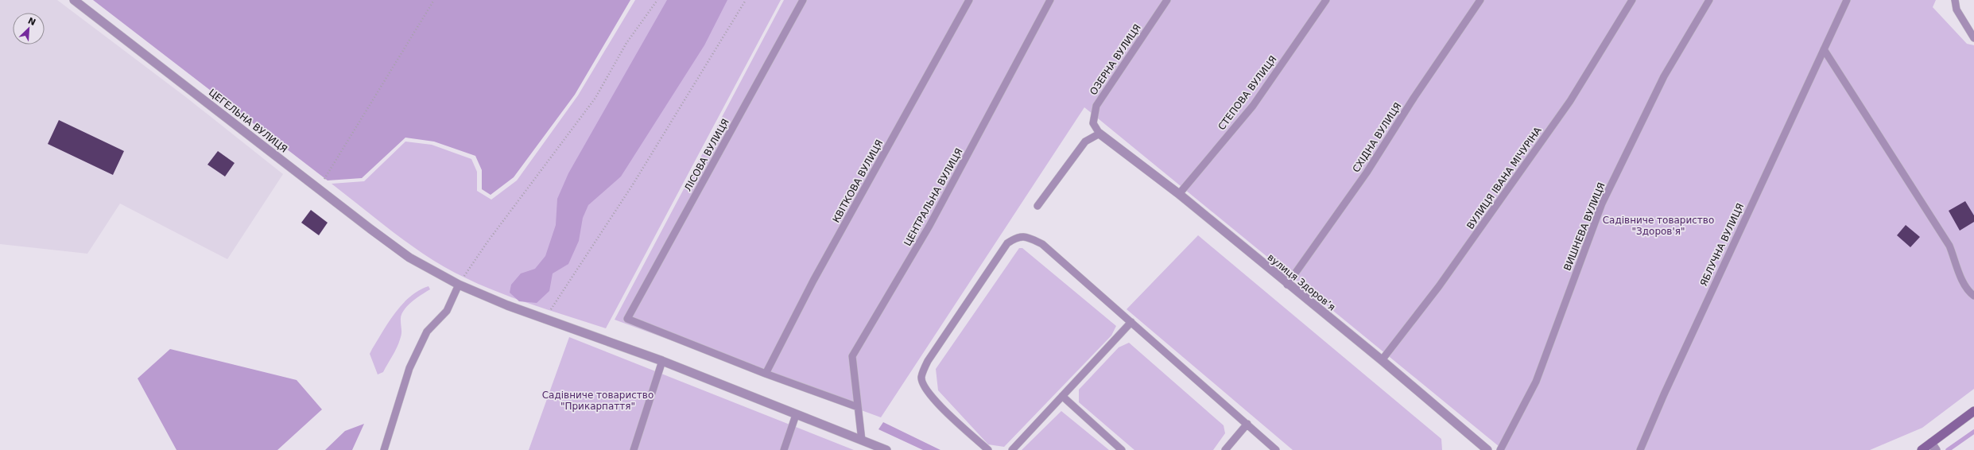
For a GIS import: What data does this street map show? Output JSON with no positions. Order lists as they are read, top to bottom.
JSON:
{
  "streets": {
    "street": ["ЦЕГЕЛЬНА ВУЛИЦЯ", "вулиця Здоровʼя"],
    "lane": [
      "ОЗЕРНА ВУЛИЦЯ",
      "СТЕПОВА ВУЛИЦЯ",
      "СХІДНА ВУЛИЦЯ",
      "ЛІСОВА ВУЛИЦЯ",
      "ВУЛИЦЯ ІВАНА МІЧУРІНА",
      "КВІТКОВА ВУЛИЦЯ",
      "ЦЕНТРАЛЬНА ВУЛИЦЯ",
      "ВИШНЕВА ВУЛИЦЯ",
      "ЯБЛУЧНА ВУЛИЦЯ"
    ]
  },
  "crossings": [
    ["ОЗЕРНА ВУЛИЦЯ", "вулиця Здоровʼя"],
    ["СТЕПОВА ВУЛИЦЯ", "вулиця Здоровʼя"],
    ["ЦЕГЕЛЬНА ВУЛИЦЯ", "ЦЕНТРАЛЬНА ВУЛИЦЯ"],
    ["СХІДНА ВУЛИЦЯ", "вулиця Здоровʼя"],
    ["ЛІСОВА ВУЛИЦЯ", "КВІТКОВА ВУЛИЦЯ"],
    ["ВУЛИЦЯ ІВАНА МІЧУРІНА", "вулиця Здоровʼя"]
  ],
  "parks": ["Садівниче товариство \"Здоров'я\"", "Садівниче товариство \"Прикарпаття\""],
  "north": "top right"
}
